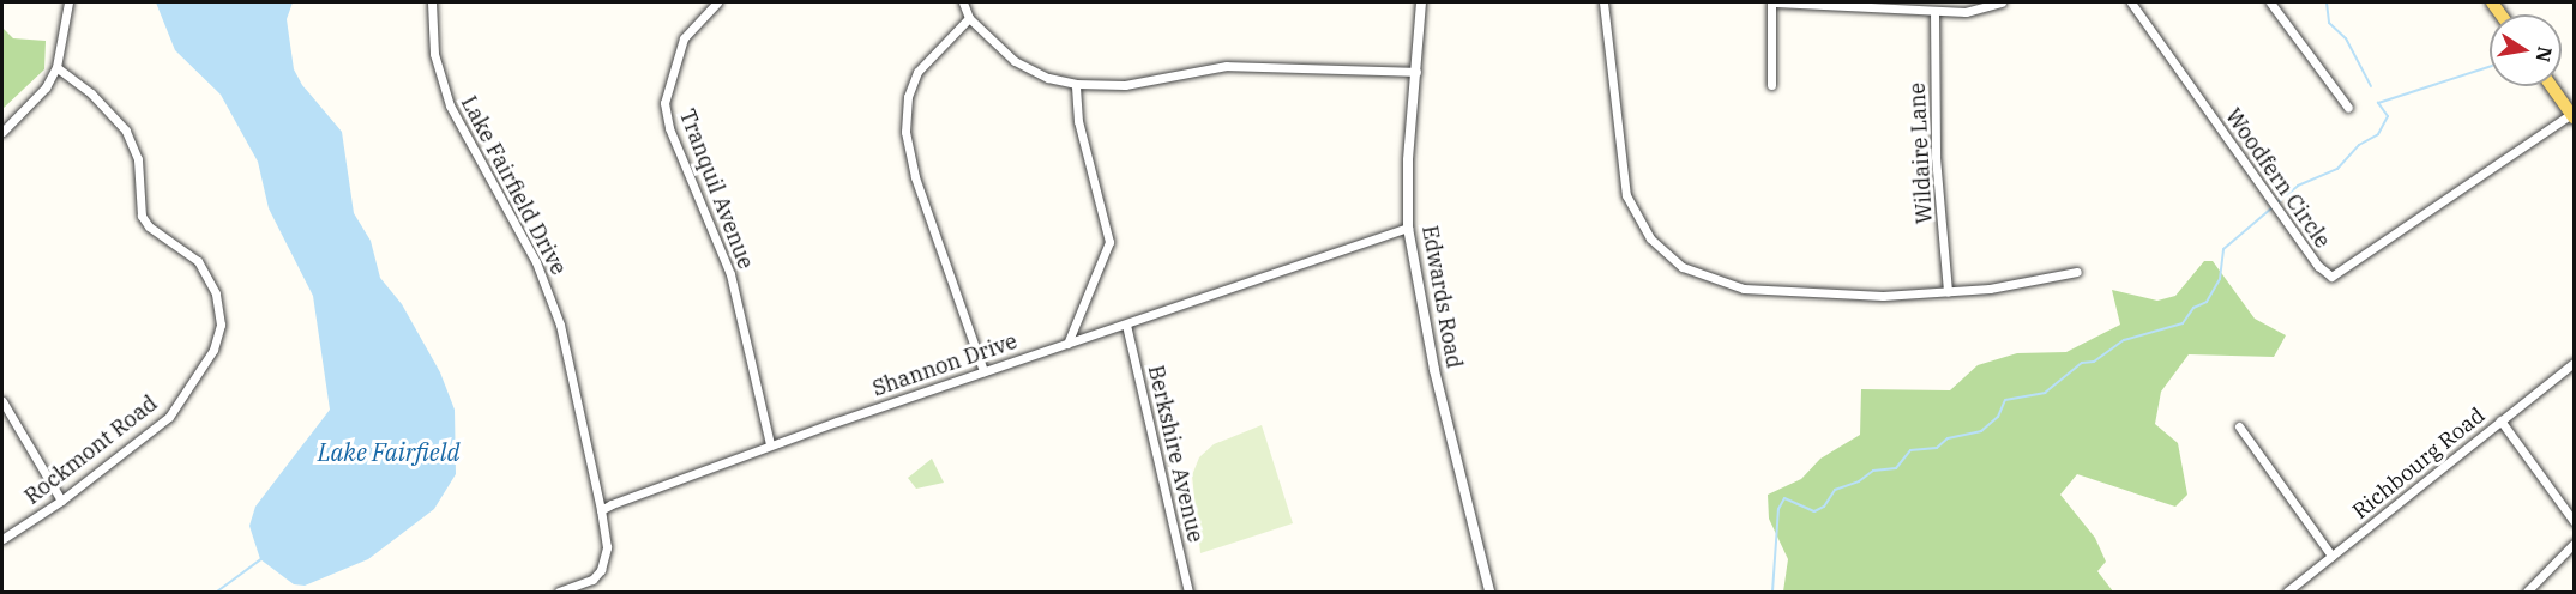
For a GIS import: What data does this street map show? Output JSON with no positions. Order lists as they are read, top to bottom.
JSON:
{
  "streets": {
    "street": [
      "Wildaire Lane",
      "Woodfern Circle",
      "Lake Fairfield Drive",
      "Tranquil Avenue",
      "Edwards Road",
      "Shannon Drive",
      "Rockmont Road",
      "Berkshire Avenue",
      "Richbourg Road"
    ]
  },
  "crossings": [
    ["Lake Fairfield Drive", "Shannon Drive"],
    ["Tranquil Avenue", "Shannon Drive"],
    ["Edwards Road", "Shannon Drive"],
    ["Shannon Drive", "Berkshire Avenue"]
  ],
  "water": ["Lake Fairfield"],
  "north": "right"
}
